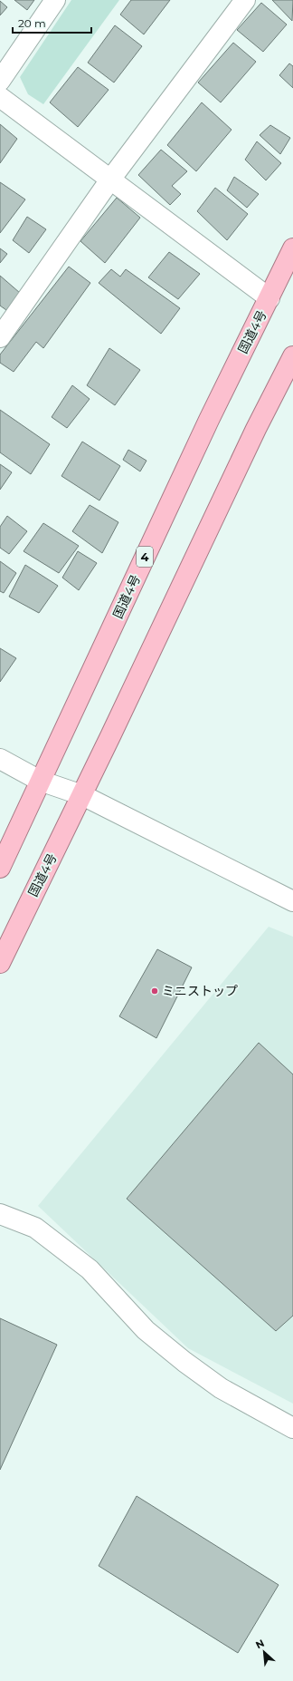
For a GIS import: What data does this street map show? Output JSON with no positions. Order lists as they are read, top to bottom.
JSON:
{
  "streets": {
    "highway": ["国道4号", "4"]
  },
  "places": ["ミニストップ"],
  "scale_bar": "20 m",
  "north": "top left"
}
